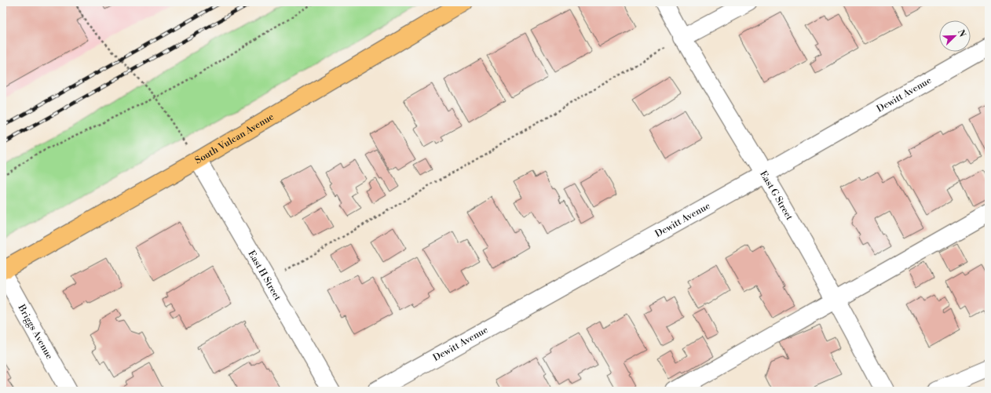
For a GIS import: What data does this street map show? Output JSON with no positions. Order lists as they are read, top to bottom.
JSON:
{
  "streets": {
    "main road": ["South Vulcan Avenue"],
    "street": [
      "Dewitt Avenue",
      "East G Street",
      "East H Street",
      "Briggs Avenue"
    ]
  },
  "crossings": [
    ["Dewitt Avenue", "East G Street"],
    ["South Vulcan Avenue", "East H Street"],
    ["South Vulcan Avenue", "Briggs Avenue"]
  ],
  "north": "top right"
}
